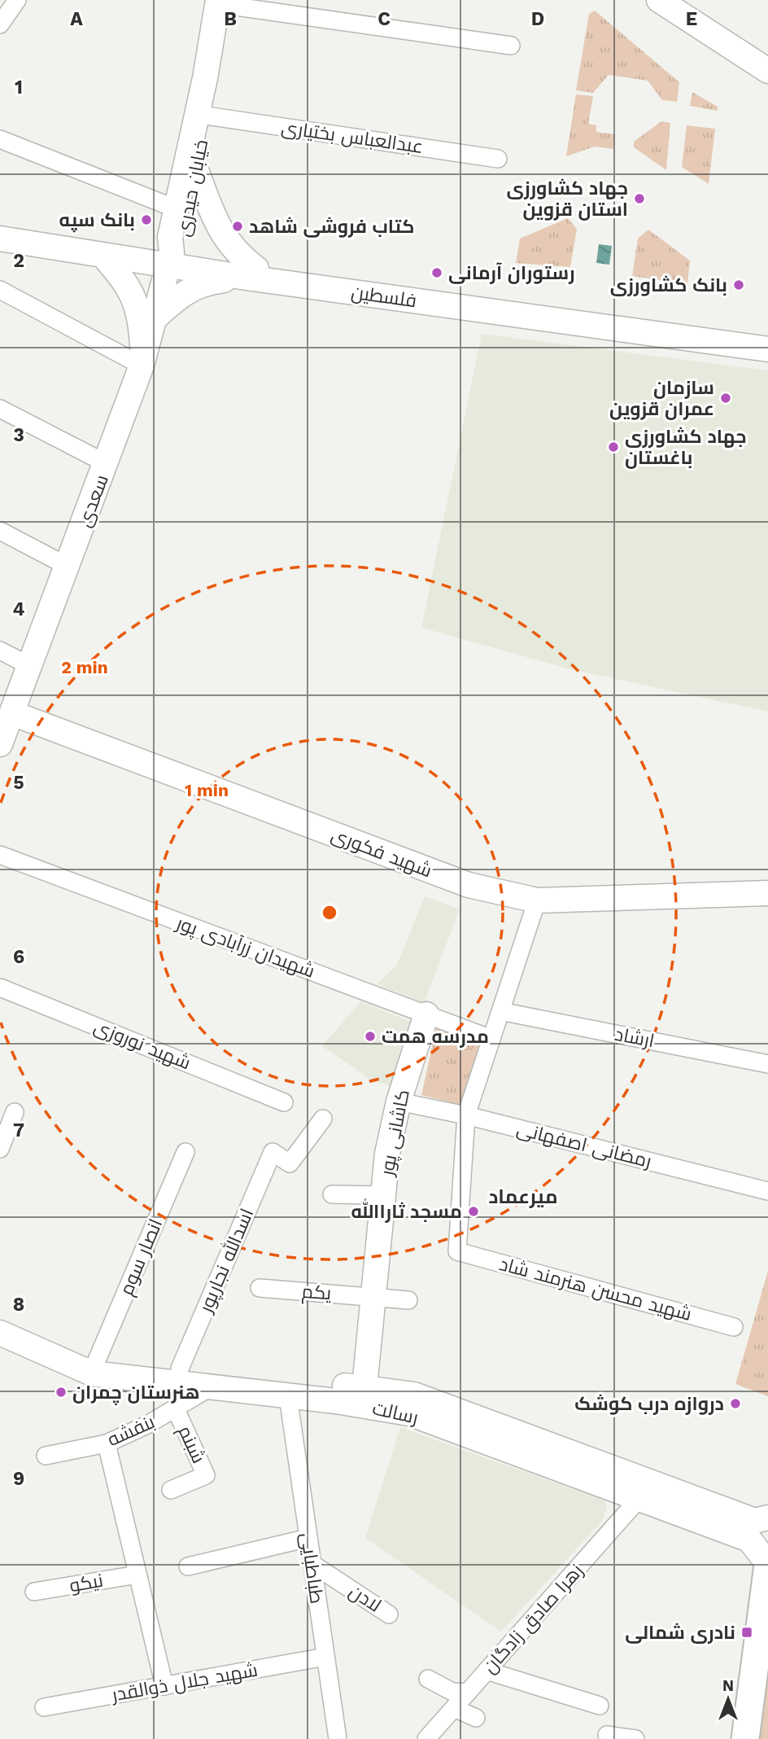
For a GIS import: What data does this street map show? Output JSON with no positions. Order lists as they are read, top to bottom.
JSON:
{
  "streets": {
    "street": [
      "عبدالعباس بختیاری",
      "خیابان حیدری",
      "فلسطین",
      "سعدی",
      "شهید فکوری",
      "شهیدان زرآبادی پور",
      "ارشاد",
      "شهید نوروزی",
      "کاشانی پور",
      "رمضانی اصفهانی",
      "انصار سوم",
      "اسدالله نجارپور",
      "شهید محسن هنرمند شاد",
      "یکم",
      "رسالت",
      "بنفشه",
      "شبنم",
      "طباطبایی",
      "نیکو",
      "لادن",
      "زهرا صادق زادگان",
      "شهید جلال ذوالقدر"
    ]
  },
  "crossings": [
    ["عبدالعباس بختیاری", "خیابان حیدری"],
    ["خیابان حیدری", "فلسطین"],
    ["خیابان حیدری", "سعدی"],
    ["فلسطین", "سعدی"],
    ["سعدی", "شهید فکوری"],
    ["شهیدان زرآبادی پور", "کاشانی پور"],
    ["کاشانی پور", "رمضانی اصفهانی"],
    ["کاشانی پور", "یکم"],
    ["کاشانی پور", "رسالت"],
    ["رمضانی اصفهانی", "شهید محسن هنرمند شاد"],
    ["انصار سوم", "رسالت"],
    ["اسدالله نجارپور", "رسالت"],
    ["رسالت", "بنفشه"],
    ["رسالت", "طباطبایی"],
    ["رسالت", "زهرا صادق زادگان"],
    ["بنفشه", "شبنم"],
    ["طباطبایی", "لادن"],
    ["طباطبایی", "شهید جلال ذوالقدر"]
  ],
  "districts": ["میرعماد"],
  "places": {
    "other": [
      "جهاد کشاورزی استان قزوین",
      "بانک سپه",
      "کتاب فروشی شاهد",
      "رستوران آرمانی",
      "بانک کشاورزی",
      "سازمان عمران قزوین",
      "جهاد کشاورزی باغستان",
      "مدرسه همت",
      "مسجد ثاراالله",
      "هنرستان چمران",
      "دروازه درب کوشک"
    ],
    "transit": ["نادری شمالی"]
  },
  "north": "top",
  "grid": {
    "columns": [
      "A",
      "B",
      "C",
      "D",
      "E"
    ],
    "rows": [
      "1",
      "2",
      "3",
      "4",
      "5",
      "6",
      "7",
      "8",
      "9"
    ]
  },
  "rings": ["2 min", "1 min"]
}
